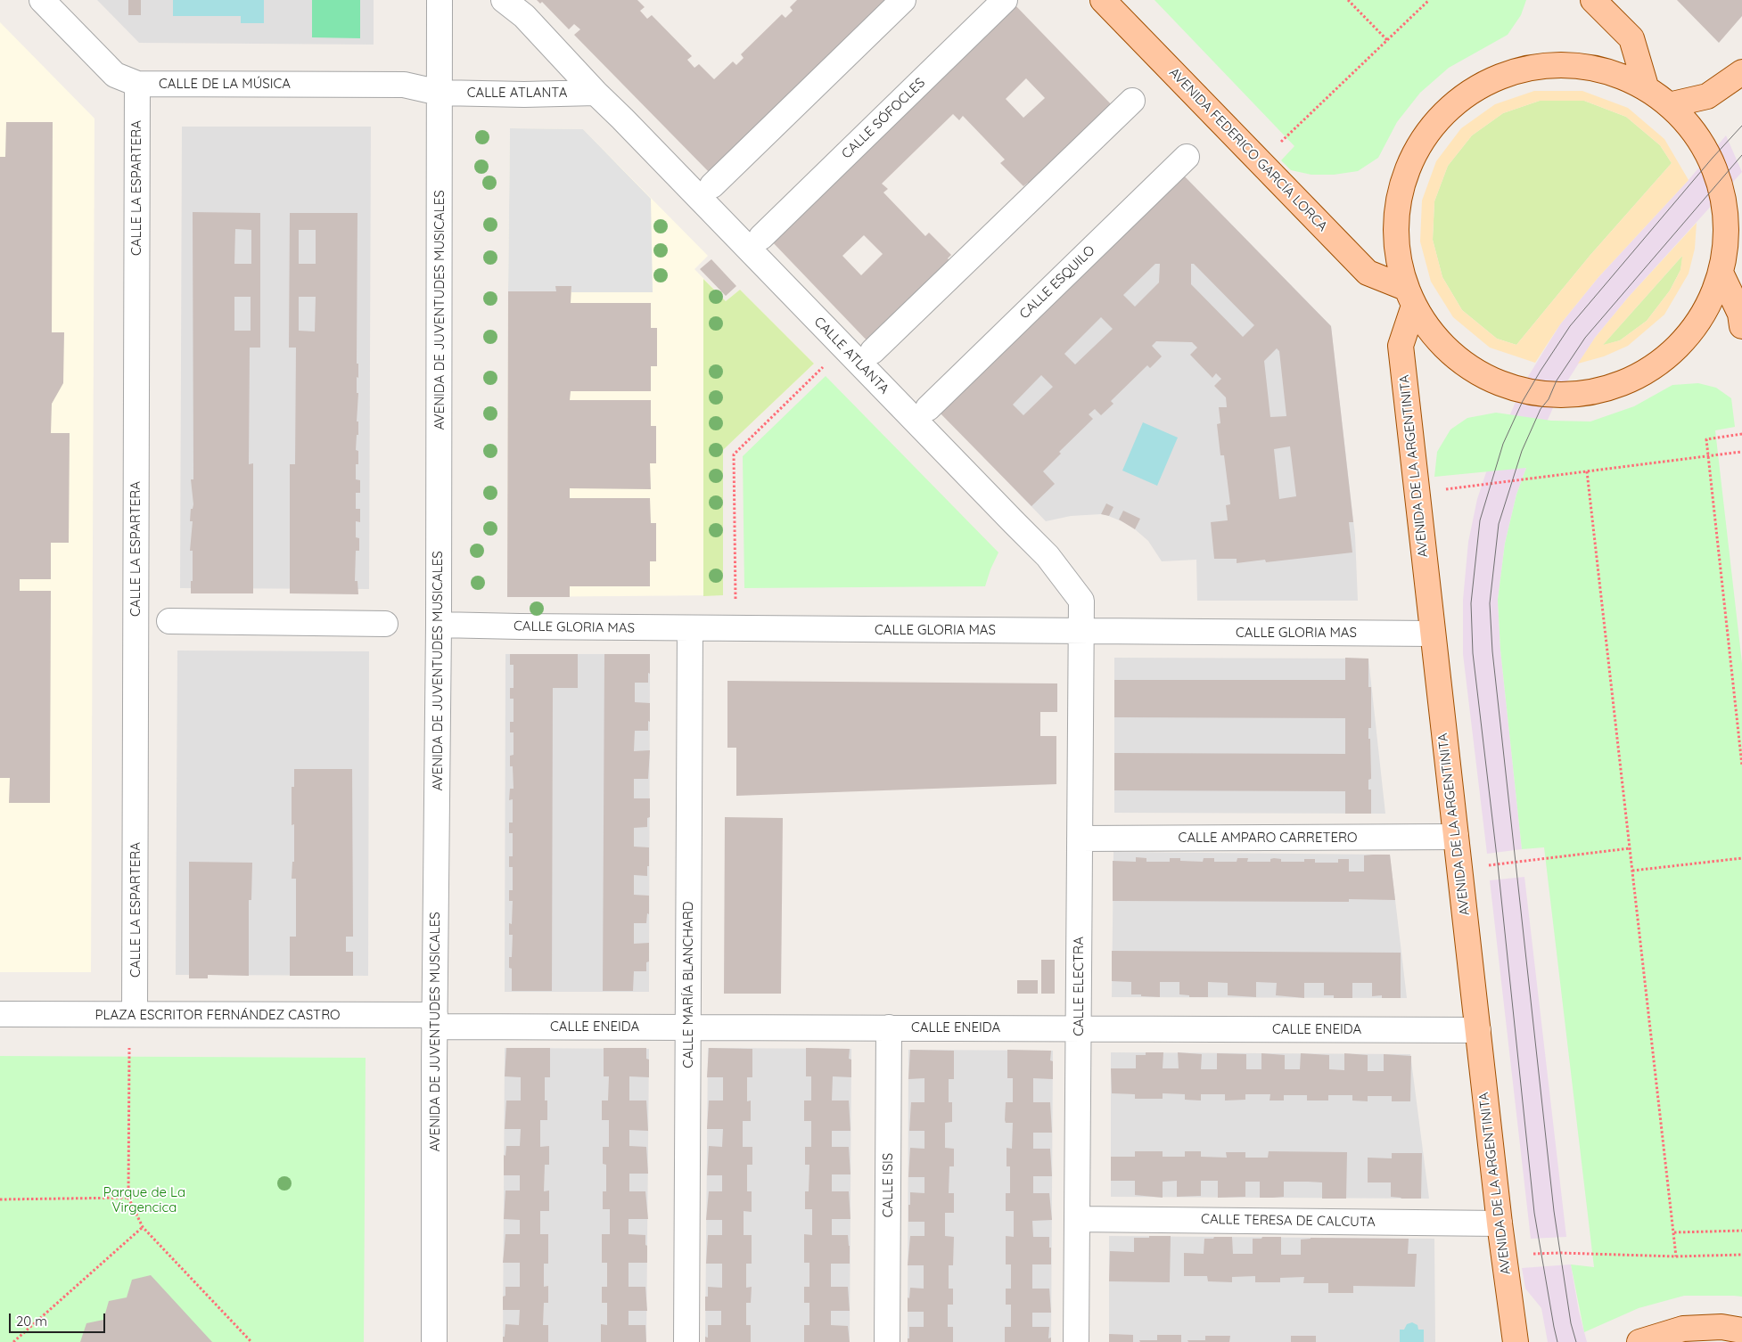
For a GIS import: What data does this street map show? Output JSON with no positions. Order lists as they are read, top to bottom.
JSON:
{
  "streets": {
    "main road": ["AVENIDA FEDERICO GARCÍA LORCA", "AVENIDA DE LA ARGENTINITA"],
    "street": [
      "CALLE DE LA MÚSICA",
      "CALLE ATLANTA",
      "CALLE SÓFOCLES",
      "CALLE LA ESPARTERA",
      "CALLE ESQUILO",
      "AVENIDA DE JUVENTUDES MUSICALES",
      "CALLE GLORIA MAS",
      "CALLE AMPARO CARRETERO",
      "CALLE MARÍA BLANCHARD",
      "CALLE ELECTRA",
      "PLAZA ESCRITOR FERNÁNDEZ CASTRO",
      "CALLE ENEIDA",
      "CALLE ISIS",
      "CALLE TERESA DE CALCUTA"
    ]
  },
  "crossings": [
    ["CALLE DE LA MÚSICA", "CALLE ATLANTA"],
    ["CALLE DE LA MÚSICA", "CALLE LA ESPARTERA"],
    ["CALLE DE LA MÚSICA", "AVENIDA DE JUVENTUDES MUSICALES"],
    ["CALLE ATLANTA", "AVENIDA DE JUVENTUDES MUSICALES"],
    ["CALLE ATLANTA", "CALLE GLORIA MAS"],
    ["CALLE ATLANTA", "CALLE ELECTRA"],
    ["CALLE LA ESPARTERA", "PLAZA ESCRITOR FERNÁNDEZ CASTRO"],
    ["AVENIDA DE JUVENTUDES MUSICALES", "CALLE GLORIA MAS"],
    ["AVENIDA DE JUVENTUDES MUSICALES", "PLAZA ESCRITOR FERNÁNDEZ CASTRO"],
    ["AVENIDA DE JUVENTUDES MUSICALES", "CALLE ENEIDA"],
    ["AVENIDA DE LA ARGENTINITA", "CALLE GLORIA MAS"],
    ["AVENIDA DE LA ARGENTINITA", "CALLE AMPARO CARRETERO"],
    ["AVENIDA DE LA ARGENTINITA", "CALLE ENEIDA"],
    ["AVENIDA DE LA ARGENTINITA", "CALLE TERESA DE CALCUTA"],
    ["CALLE GLORIA MAS", "CALLE MARÍA BLANCHARD"],
    ["CALLE GLORIA MAS", "CALLE ELECTRA"],
    ["CALLE AMPARO CARRETERO", "CALLE ELECTRA"],
    ["CALLE MARÍA BLANCHARD", "CALLE ENEIDA"],
    ["CALLE ELECTRA", "CALLE ENEIDA"],
    ["CALLE ELECTRA", "CALLE TERESA DE CALCUTA"],
    ["PLAZA ESCRITOR FERNÁNDEZ CASTRO", "CALLE ENEIDA"],
    ["CALLE ENEIDA", "CALLE ISIS"]
  ],
  "parks": ["Parque de La Virgencica"],
  "scale_bar": "20 m"
}
